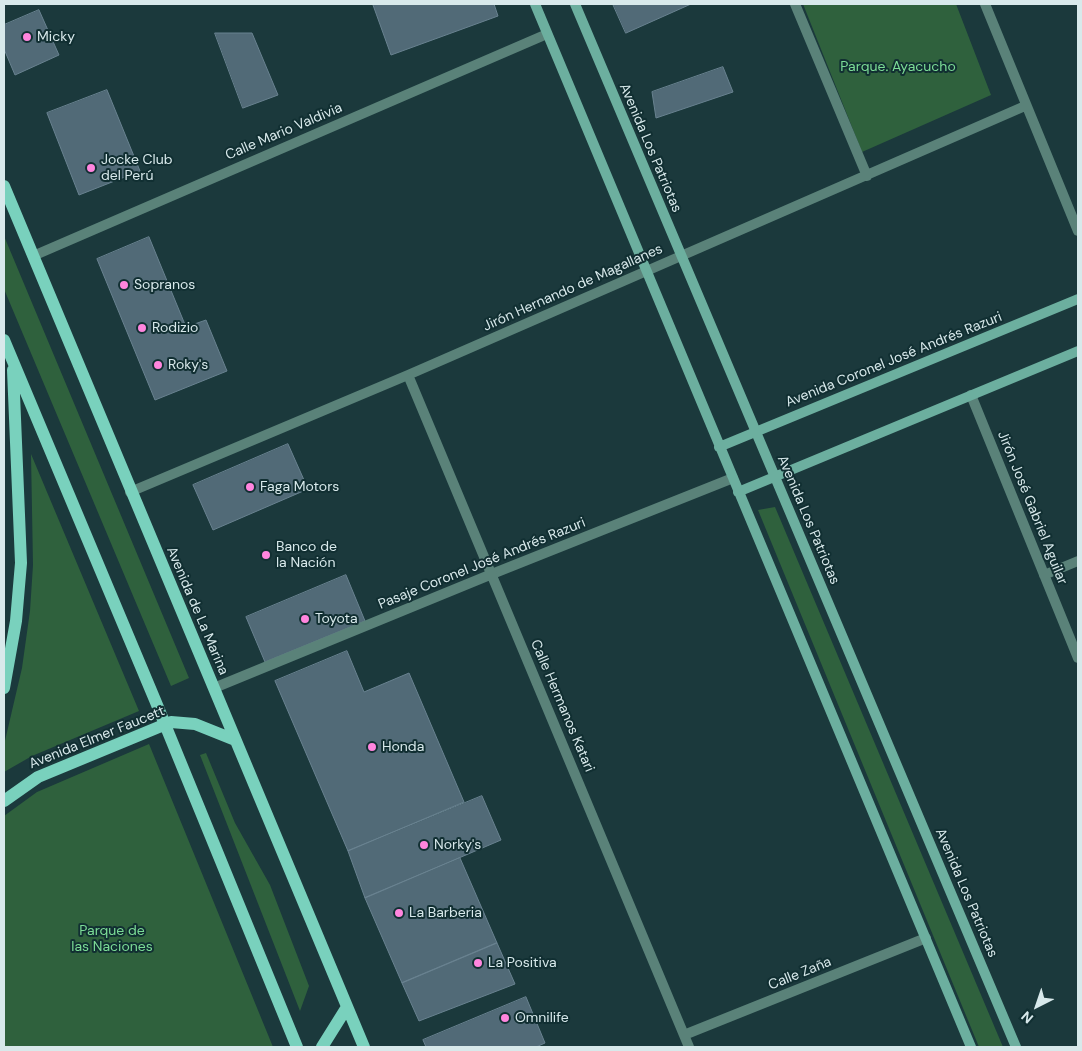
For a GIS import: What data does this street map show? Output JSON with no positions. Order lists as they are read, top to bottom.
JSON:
{
  "streets": {
    "main road": [
      "Avenida Los Patriotas",
      "Avenida Coronel José Andrés Razuri",
      "Avenida de La Marina",
      "Avenida Elmer Faucett"
    ],
    "street": [
      "Calle Mario Valdivia",
      "Jirón Hernando de Magallanes",
      "Jirón José Gabriel Aguilar",
      "Pasaje Coronel José Andrés Razuri",
      "Calle Hermanos Katari",
      "Calle Zaña"
    ]
  },
  "crossings": [
    ["Calle Mario Valdivia", "Avenida de La Marina"],
    ["Avenida Los Patriotas", "Jirón Hernando de Magallanes"],
    ["Avenida Los Patriotas", "Avenida Coronel José Andrés Razuri"],
    ["Jirón Hernando de Magallanes", "Avenida de La Marina"],
    ["Jirón Hernando de Magallanes", "Calle Hermanos Katari"],
    ["Pasaje Coronel José Andrés Razuri", "Avenida de La Marina"],
    ["Pasaje Coronel José Andrés Razuri", "Calle Hermanos Katari"],
    ["Avenida de La Marina", "Avenida Elmer Faucett"],
    ["Calle Hermanos Katari", "Calle Zaña"]
  ],
  "parks": ["Parque. Ayacucho", "Parque de las Naciones"],
  "places": [
    "Micky",
    "Jocke Club del Perú",
    "Sopranos",
    "Rodizio",
    "Roky's",
    "Faga Motors",
    "Banco de la Nación",
    "Toyota",
    "Honda",
    "Norky's",
    "La Barberia",
    "La Positiva",
    "Omnilife"
  ],
  "north": "bottom left"
}
